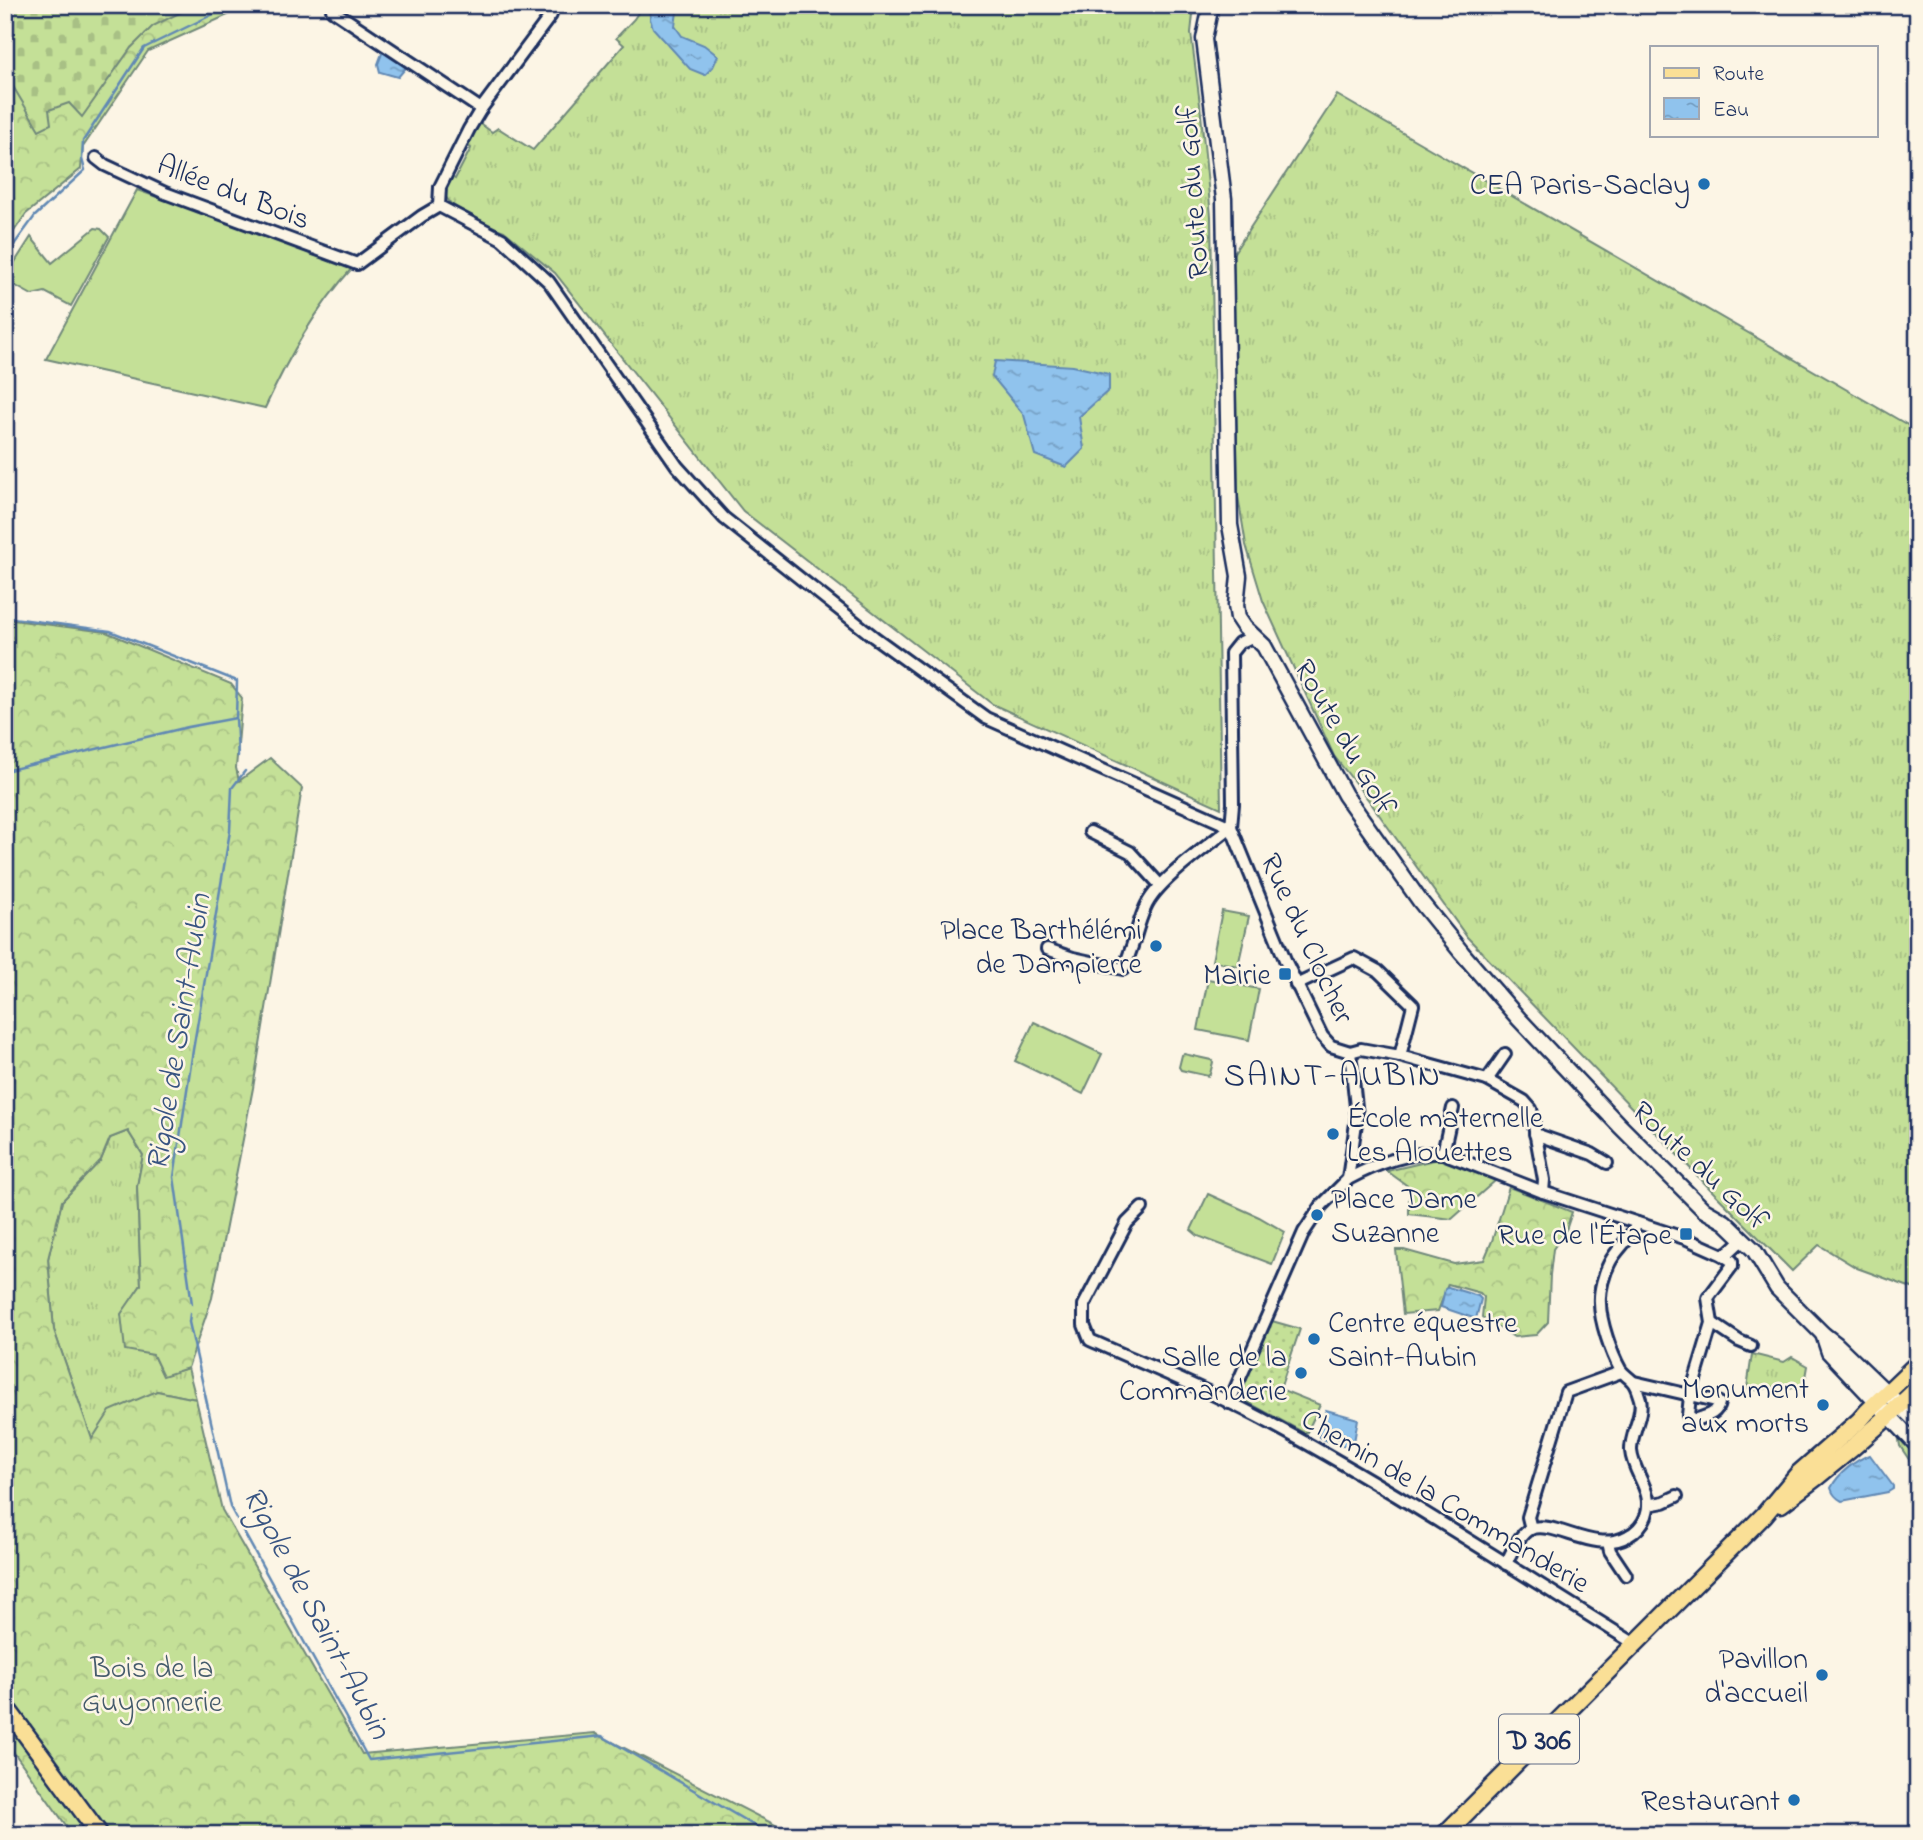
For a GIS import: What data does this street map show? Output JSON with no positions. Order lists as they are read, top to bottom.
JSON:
{
  "streets": {
    "main road": ["D 306"],
    "street": [
      "Allée du Bois",
      "Route du Golf",
      "Rue du Clocher",
      "Chemin de la Commanderie"
    ]
  },
  "crossings": [
    ["Route du Golf", "D 306"],
    ["Chemin de la Commanderie", "D 306"]
  ],
  "districts": ["SAINT-AUBIN"],
  "water": ["Rigole de Saint-Aubin"],
  "parks": ["Bois de la Guyonnerie"],
  "places": {
    "other": [
      "CEA Paris-Saclay",
      "Place Barthélémi de Dampierre",
      "École maternelle Les Alouettes",
      "Place Dame Suzanne",
      "Centre équestre Saint-Aubin",
      "Salle de la Commanderie",
      "Monument aux morts",
      "Pavillon d'accueil",
      "Restaurant"
    ],
    "transit": ["Mairie", "Rue de l'Étape"]
  },
  "legend": ["Route", "Eau"]
}
